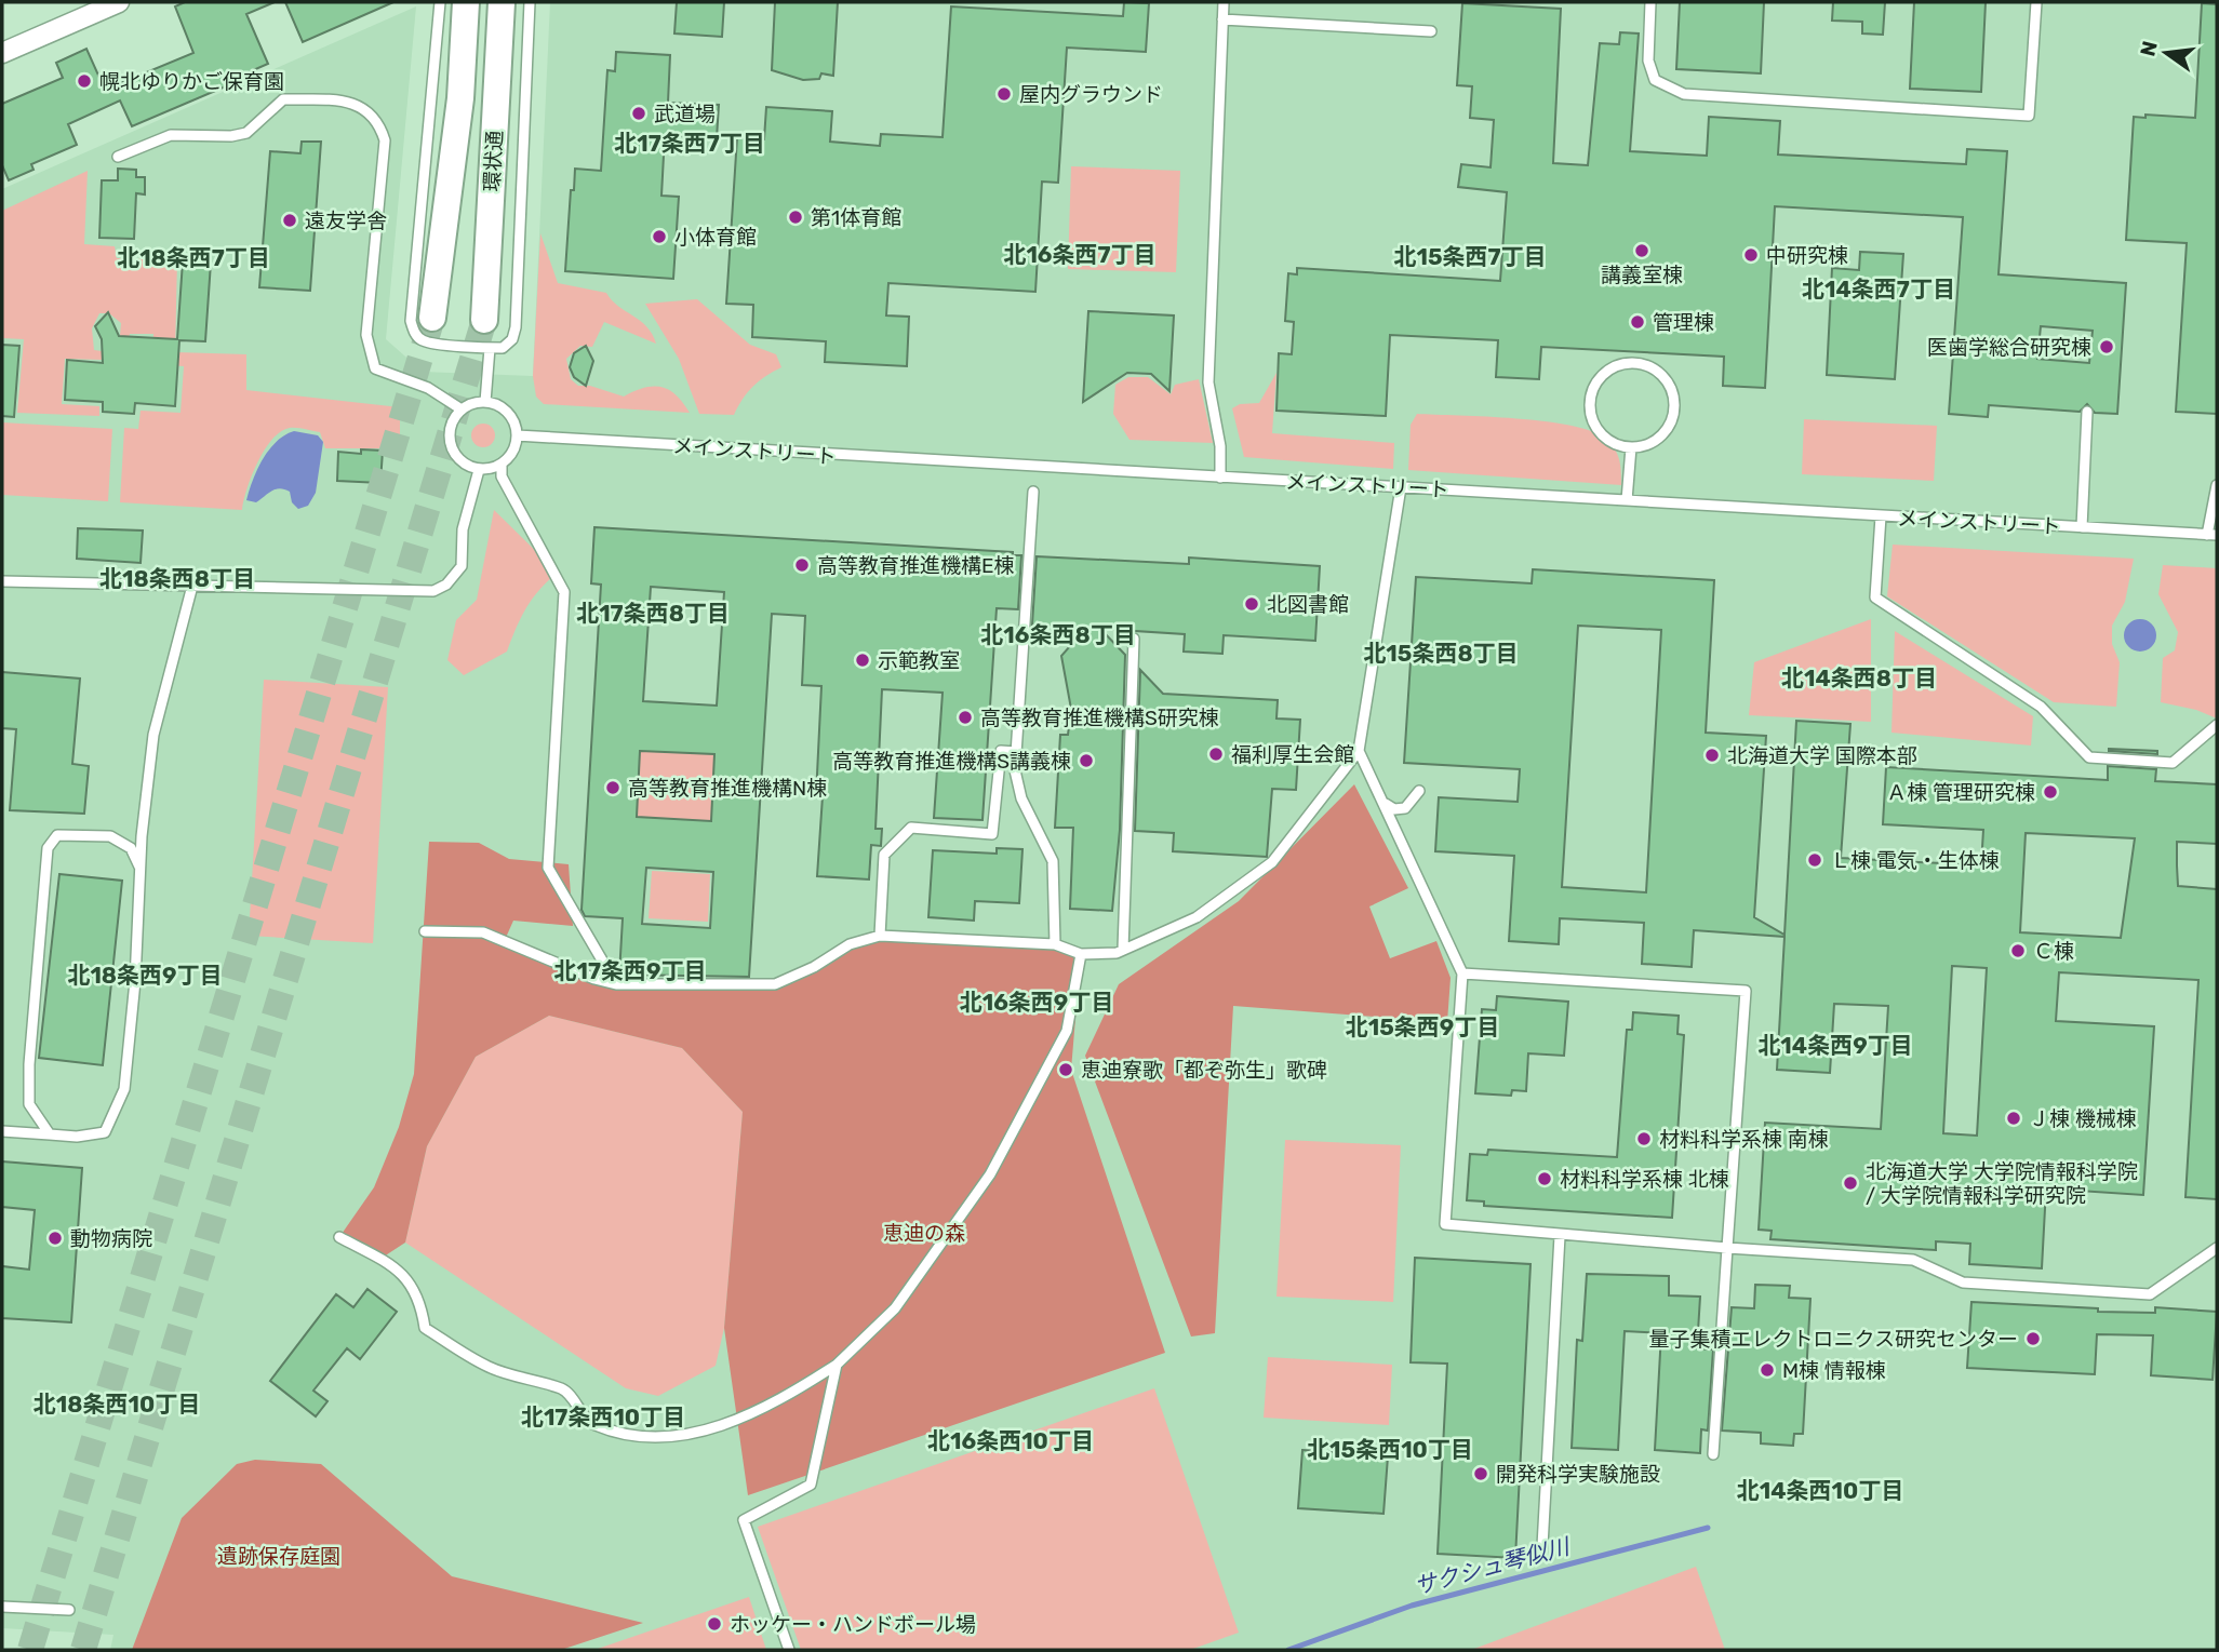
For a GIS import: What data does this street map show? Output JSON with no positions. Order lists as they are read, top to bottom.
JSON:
{
  "streets": {
    "street": ["環状通"],
    "lane": ["メインストリート"]
  },
  "districts": [
    "北17条西7丁目",
    "北16条西7丁目",
    "北15条西7丁目",
    "北18条西7丁目",
    "北14条西7丁目",
    "北18条西8丁目",
    "北17条西8丁目",
    "北16条西8丁目",
    "北15条西8丁目",
    "北14条西8丁目",
    "北17条西9丁目",
    "北18条西9丁目",
    "北16条西9丁目",
    "北15条西9丁目",
    "北14条西9丁目",
    "北18条西10丁目",
    "北17条西10丁目",
    "北16条西10丁目",
    "北15条西10丁目",
    "北14条西10丁目"
  ],
  "water": ["サクシュ琴似川"],
  "parks": ["恵迪の森", "遺跡保存庭園"],
  "places": [
    "幌北ゆりかご保育園",
    "屋内グラウンド",
    "武道場",
    "第1体育館",
    "遠友学舎",
    "小体育館",
    "講義室棟",
    "中研究棟",
    "管理棟",
    "医歯学総合研究棟",
    "高等教育推進機構E棟",
    "北図書館",
    "示範教室",
    "高等教育推進機構S研究棟",
    "福利厚生会館",
    "北海道大学 国際本部",
    "高等教育推進機構S講義棟",
    "高等教育推進機構N棟",
    "Ａ棟 管理研究棟",
    "Ｌ棟 電気・生体棟",
    "Ｃ棟",
    "恵迪寮歌「都ぞ弥生」歌碑",
    "Ｊ棟 機械棟",
    "材料科学系棟 南棟",
    "材料科学系棟 北棟",
    "北海道大学 大学院情報科学院 / 大学院情報科学研究院",
    "動物病院",
    "量子集積エレクトロニクス研究センター",
    "M棟 情報棟",
    "開発科学実験施設",
    "ホッケー・ハンドボール場"
  ],
  "north": "left"
}
